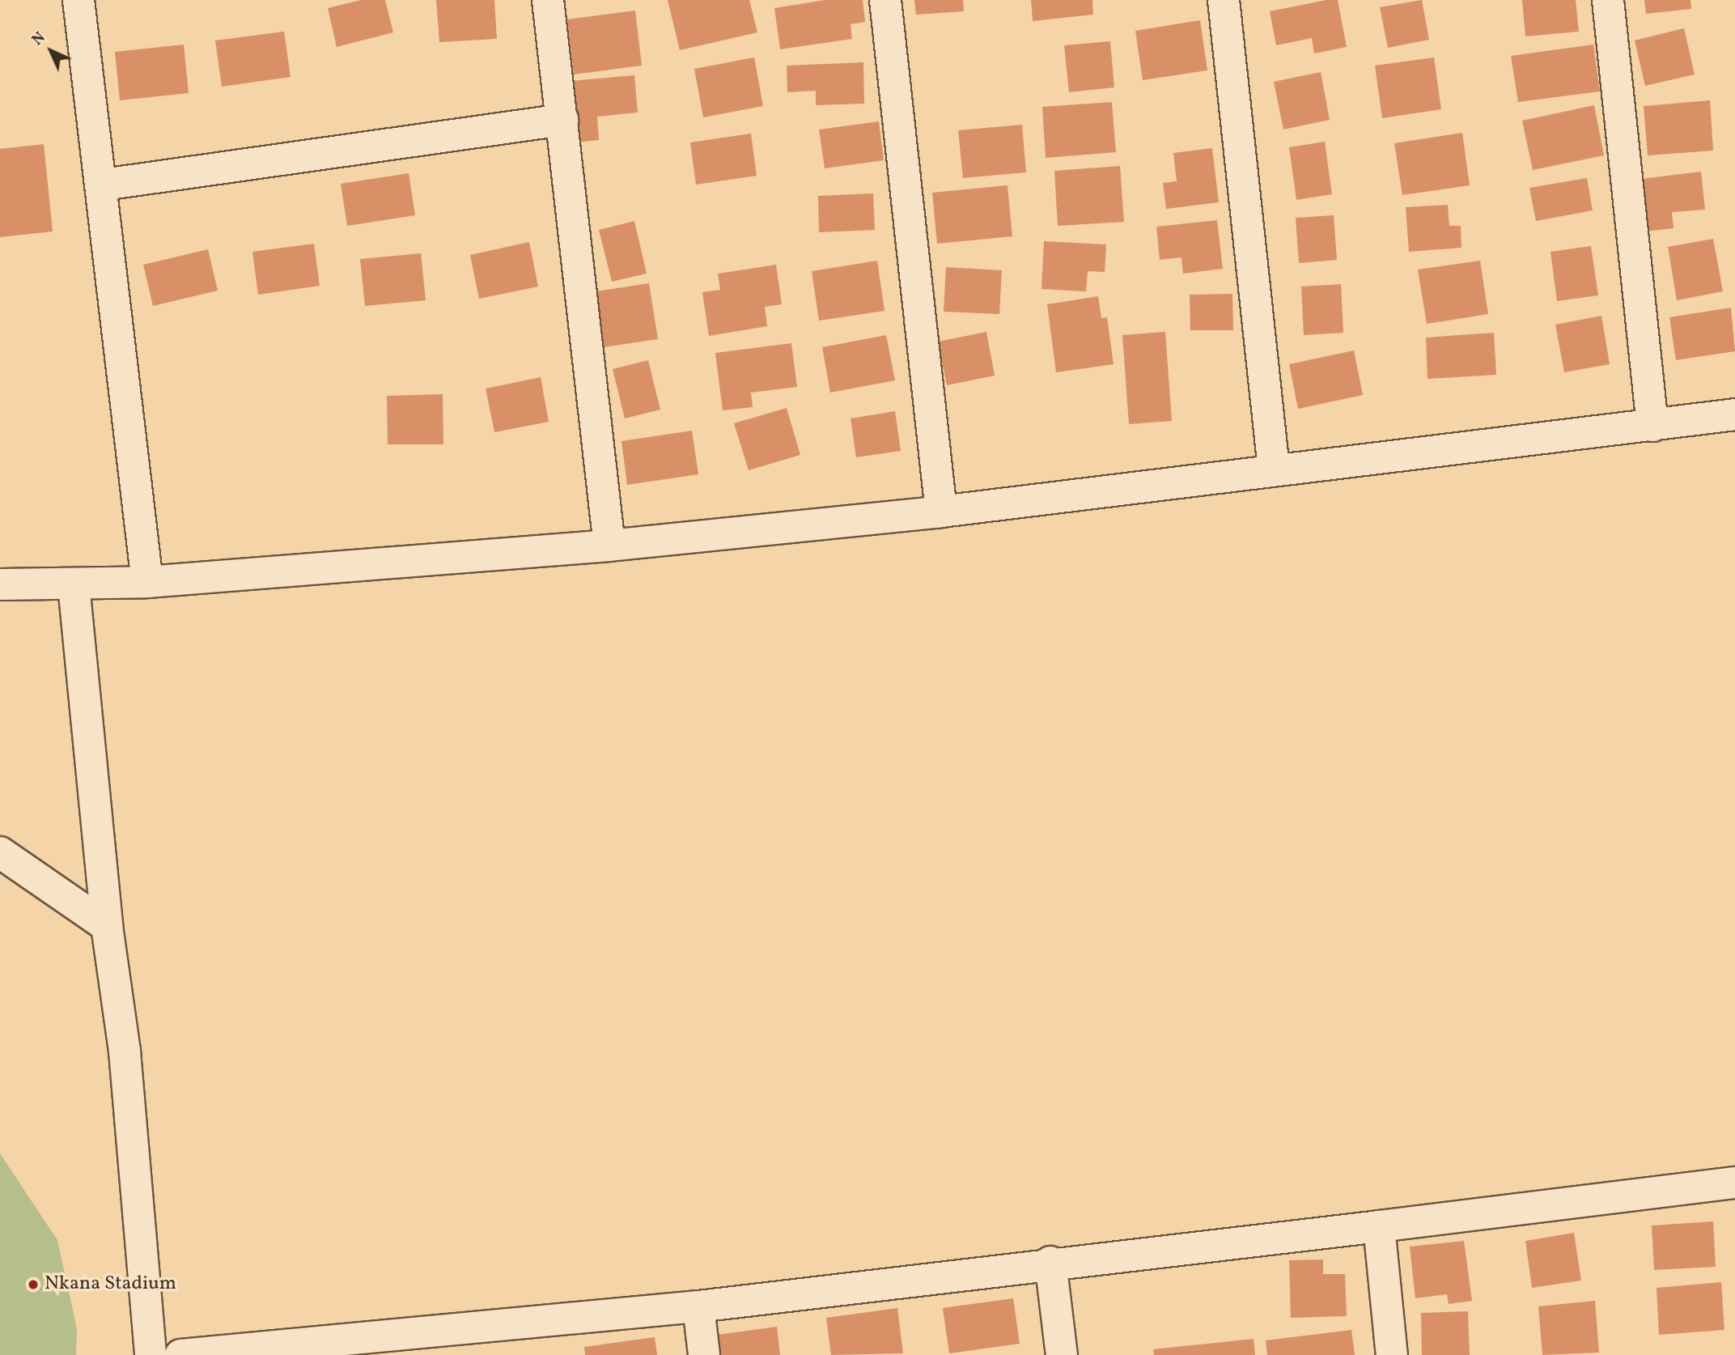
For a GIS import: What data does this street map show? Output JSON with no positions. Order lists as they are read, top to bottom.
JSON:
{
  "places": ["Nkana Stadium"],
  "north": "top left"
}
